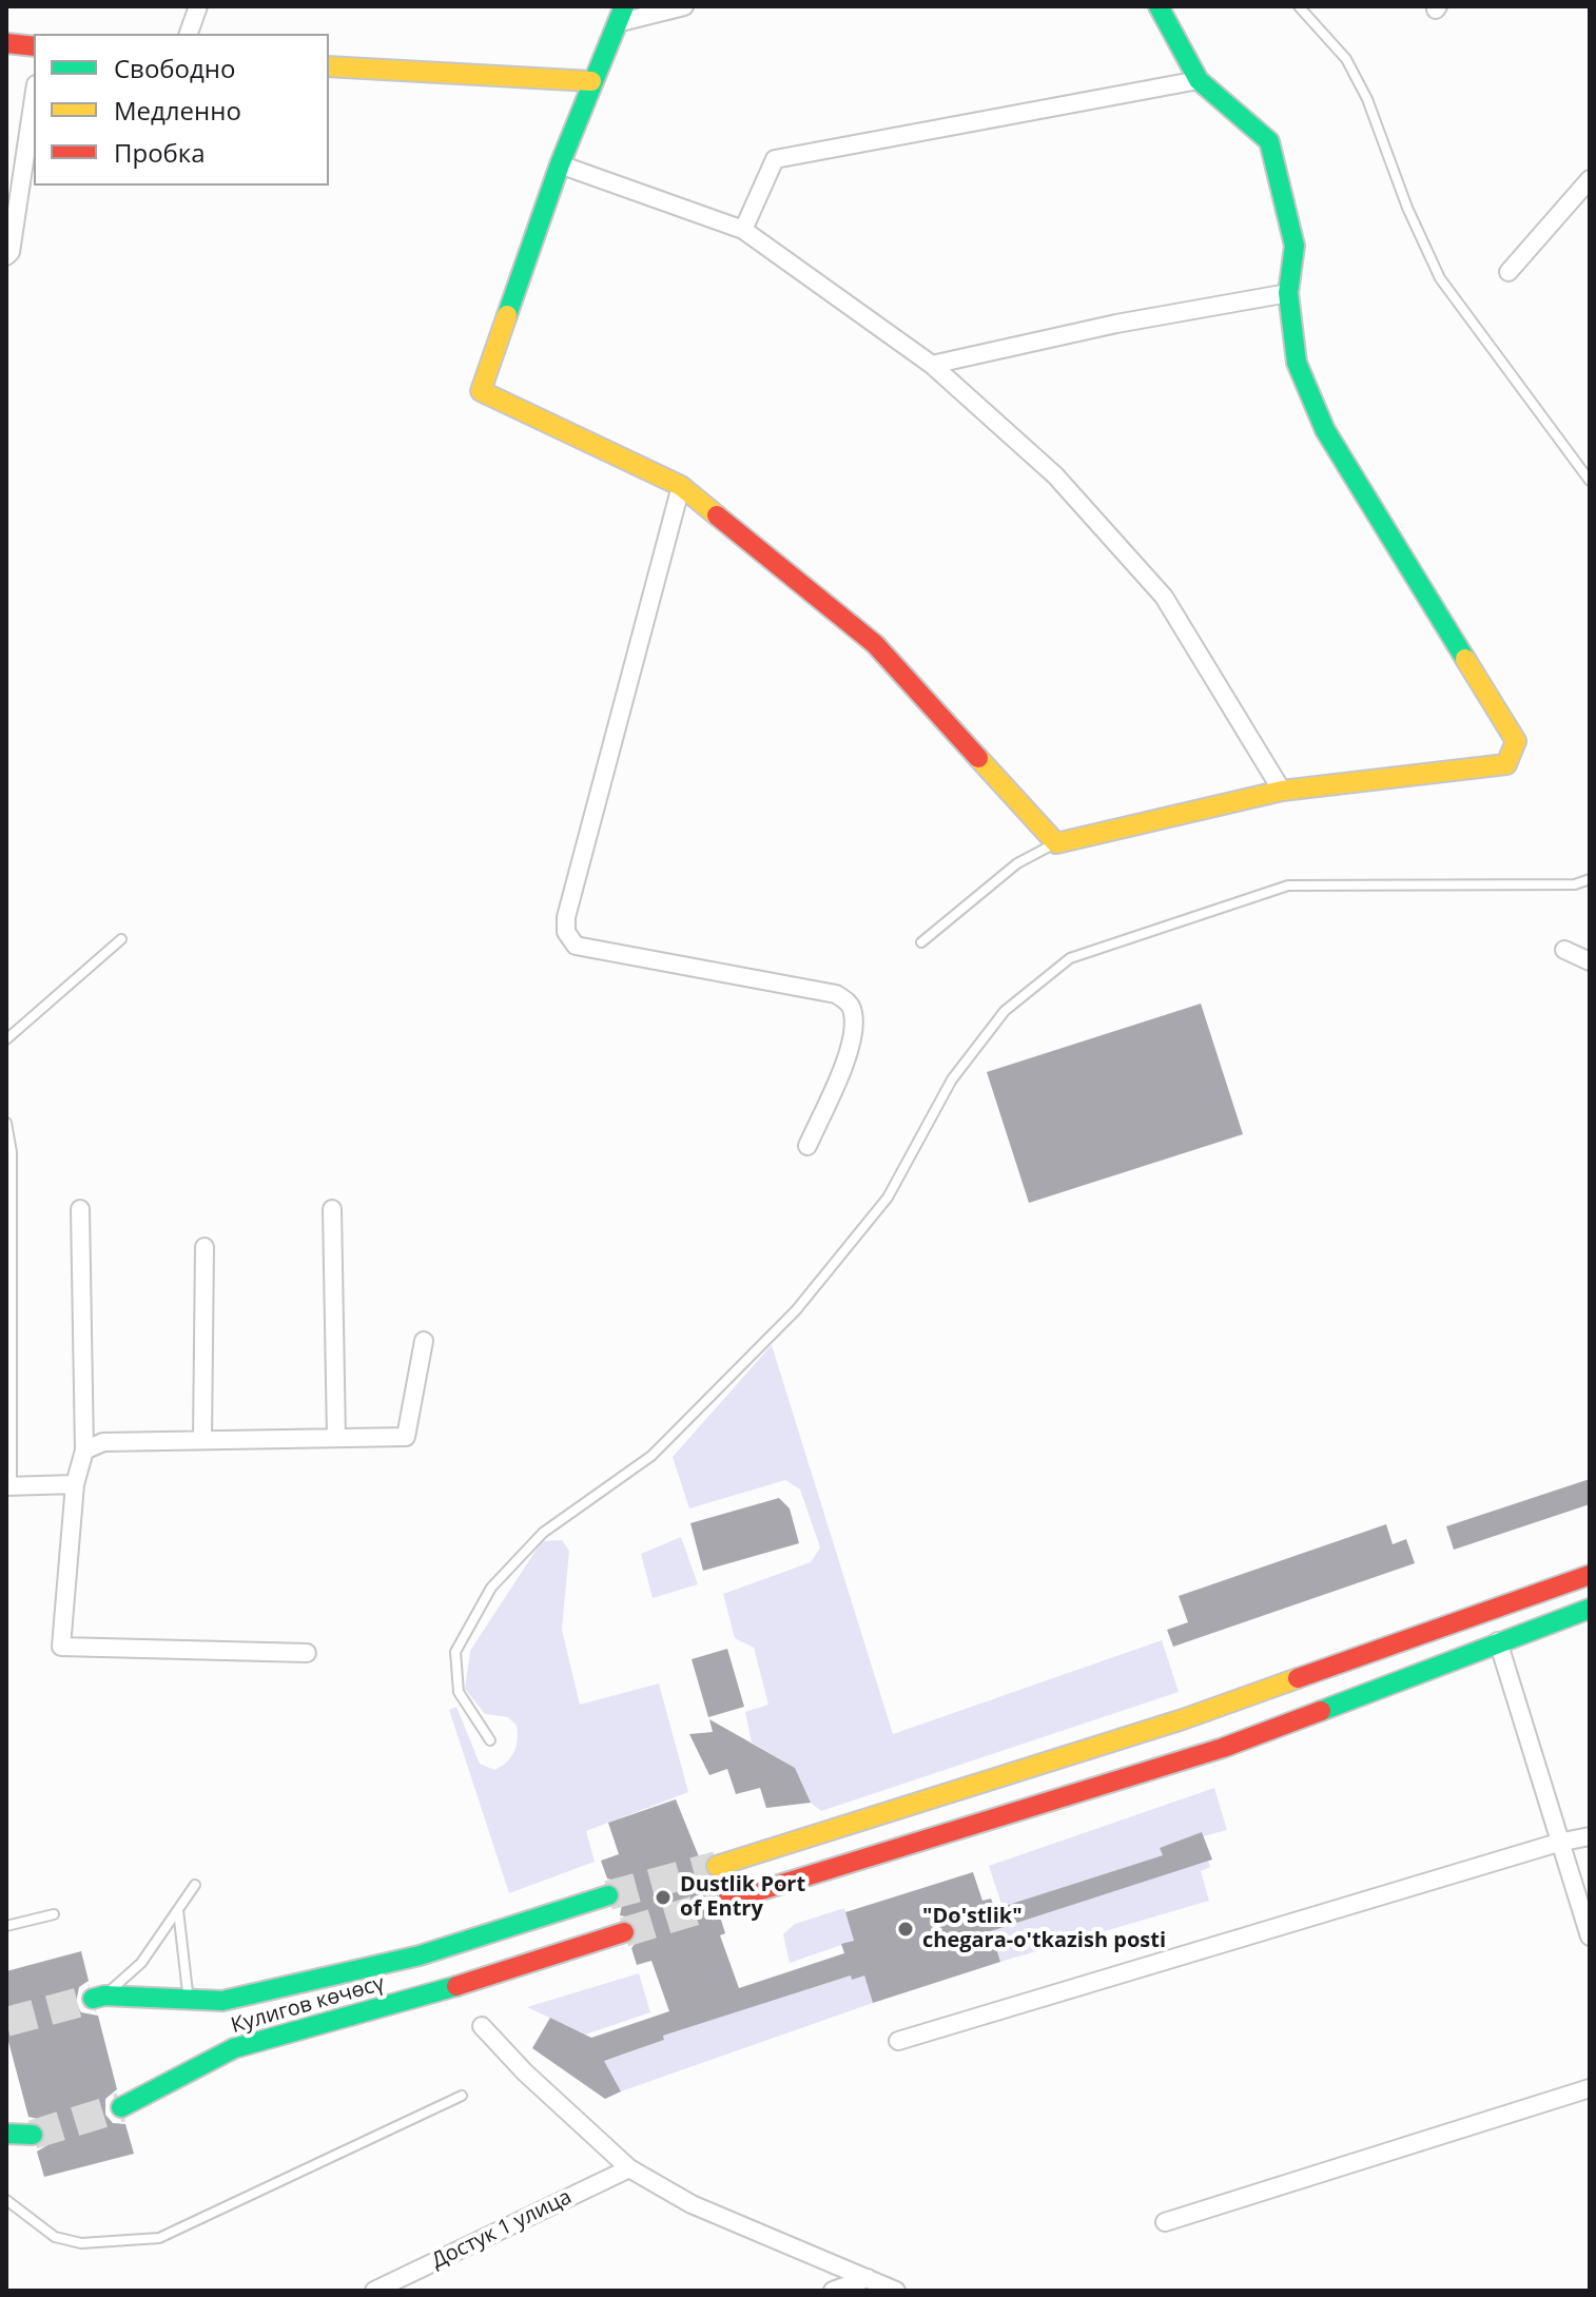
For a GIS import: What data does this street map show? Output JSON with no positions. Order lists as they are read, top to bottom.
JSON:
{
  "streets": {
    "main road": ["Кулигов көчөсү"],
    "street": ["Достук 1 улица"]
  },
  "places": ["Dustlik Port of Entry", "\"Do'stlik\" chegara-o'tkazish posti"],
  "legend": ["Свободно", "Медленно", "Пробка"]
}
